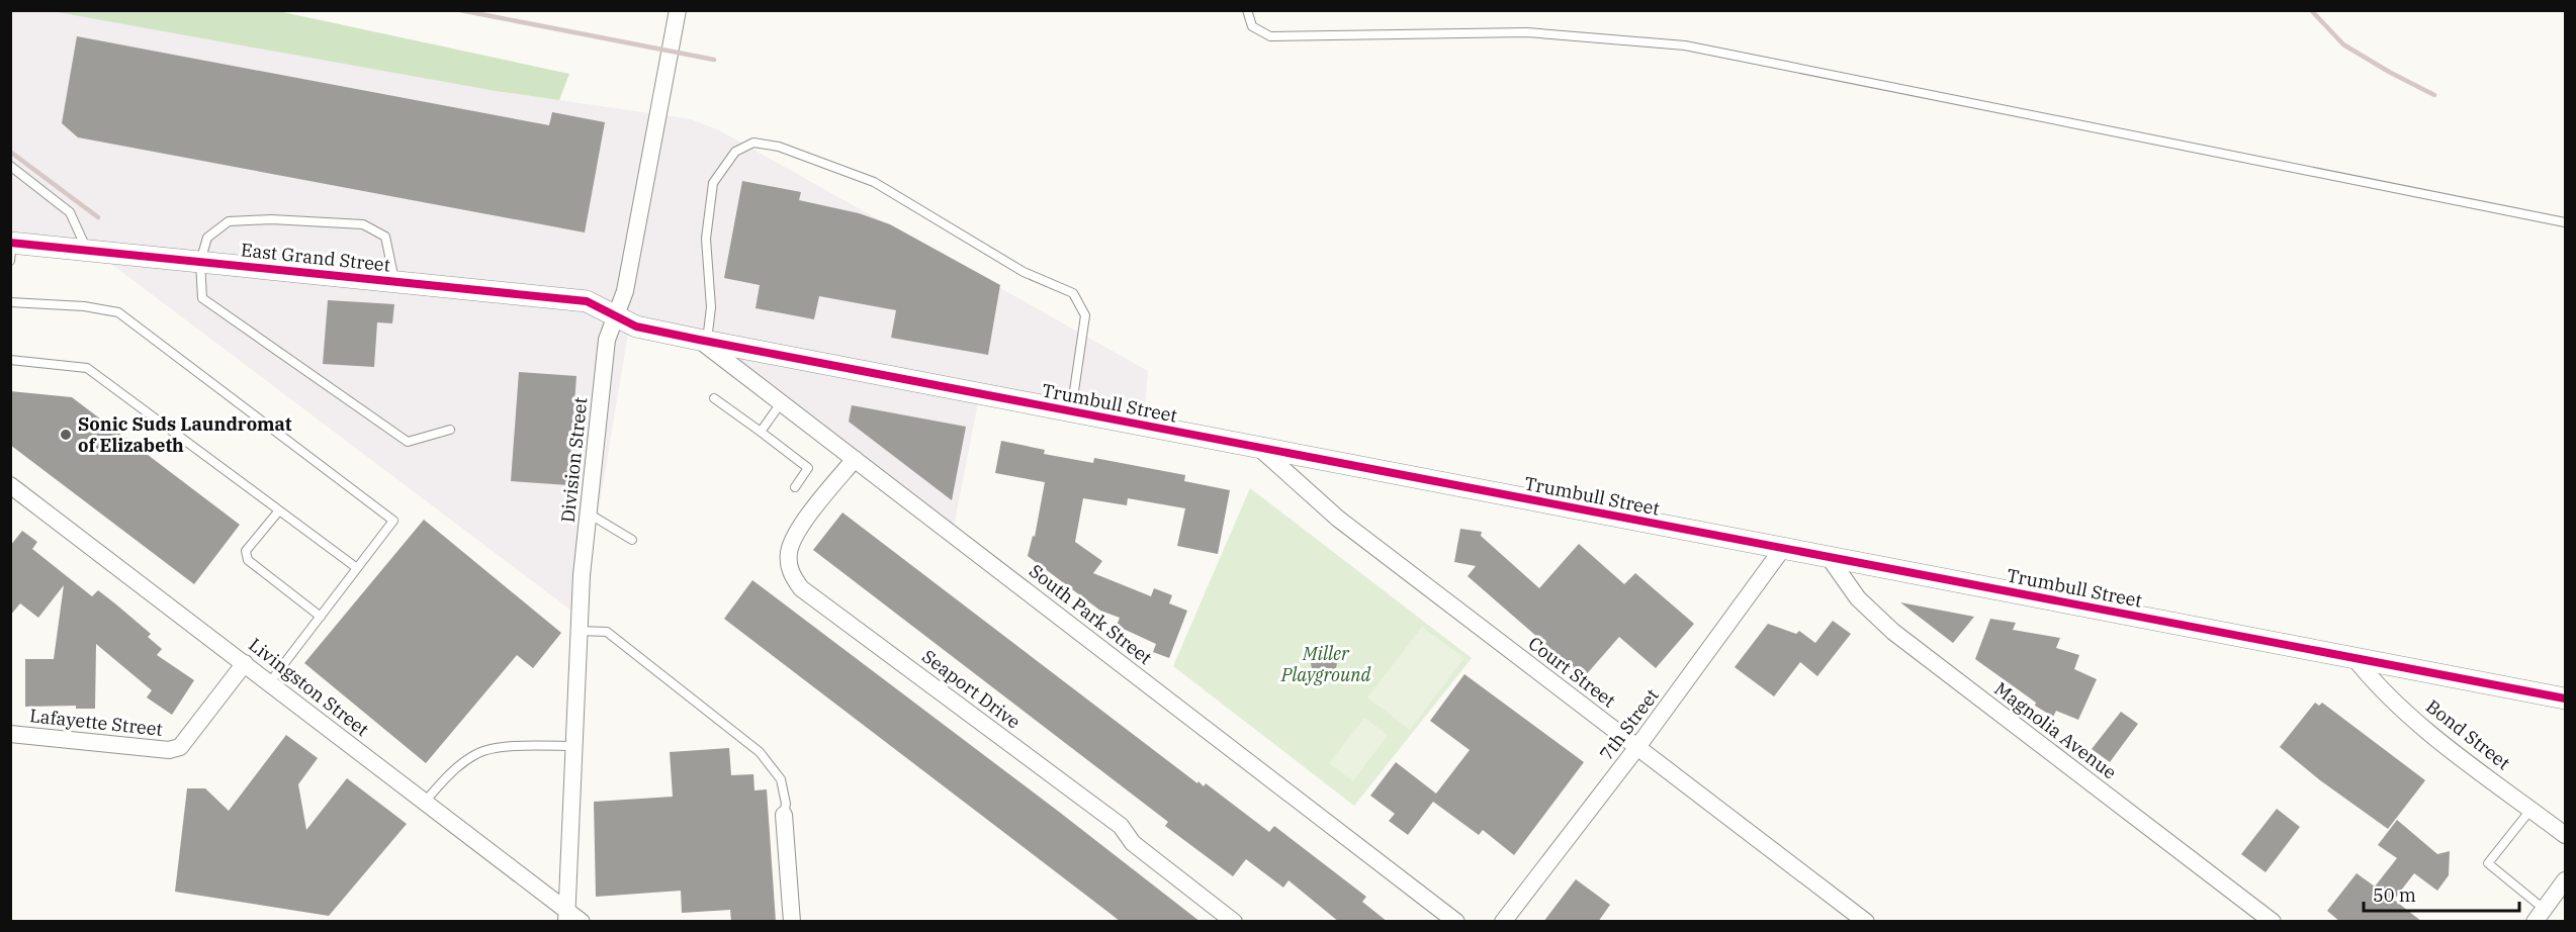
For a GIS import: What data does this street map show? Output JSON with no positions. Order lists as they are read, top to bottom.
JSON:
{
  "streets": {
    "street": [
      "East Grand Street",
      "Trumbull Street",
      "Division Street",
      "South Park Street",
      "Court Street",
      "Livingston Street",
      "Seaport Drive",
      "Lafayette Street",
      "7th Street",
      "Magnolia Avenue",
      "Bond Street"
    ]
  },
  "crossings": [
    ["East Grand Street", "Trumbull Street"],
    ["East Grand Street", "Division Street"],
    ["Trumbull Street", "Division Street"],
    ["Trumbull Street", "South Park Street"],
    ["Trumbull Street", "Court Street"],
    ["Trumbull Street", "7th Street"],
    ["Trumbull Street", "Magnolia Avenue"],
    ["Trumbull Street", "Bond Street"],
    ["Division Street", "Livingston Street"],
    ["South Park Street", "Seaport Drive"],
    ["Court Street", "7th Street"],
    ["Livingston Street", "Lafayette Street"]
  ],
  "parks": ["Miller Playground"],
  "places": ["Sonic Suds Laundromat of Elizabeth"],
  "scale_bar": "50 m"
}
